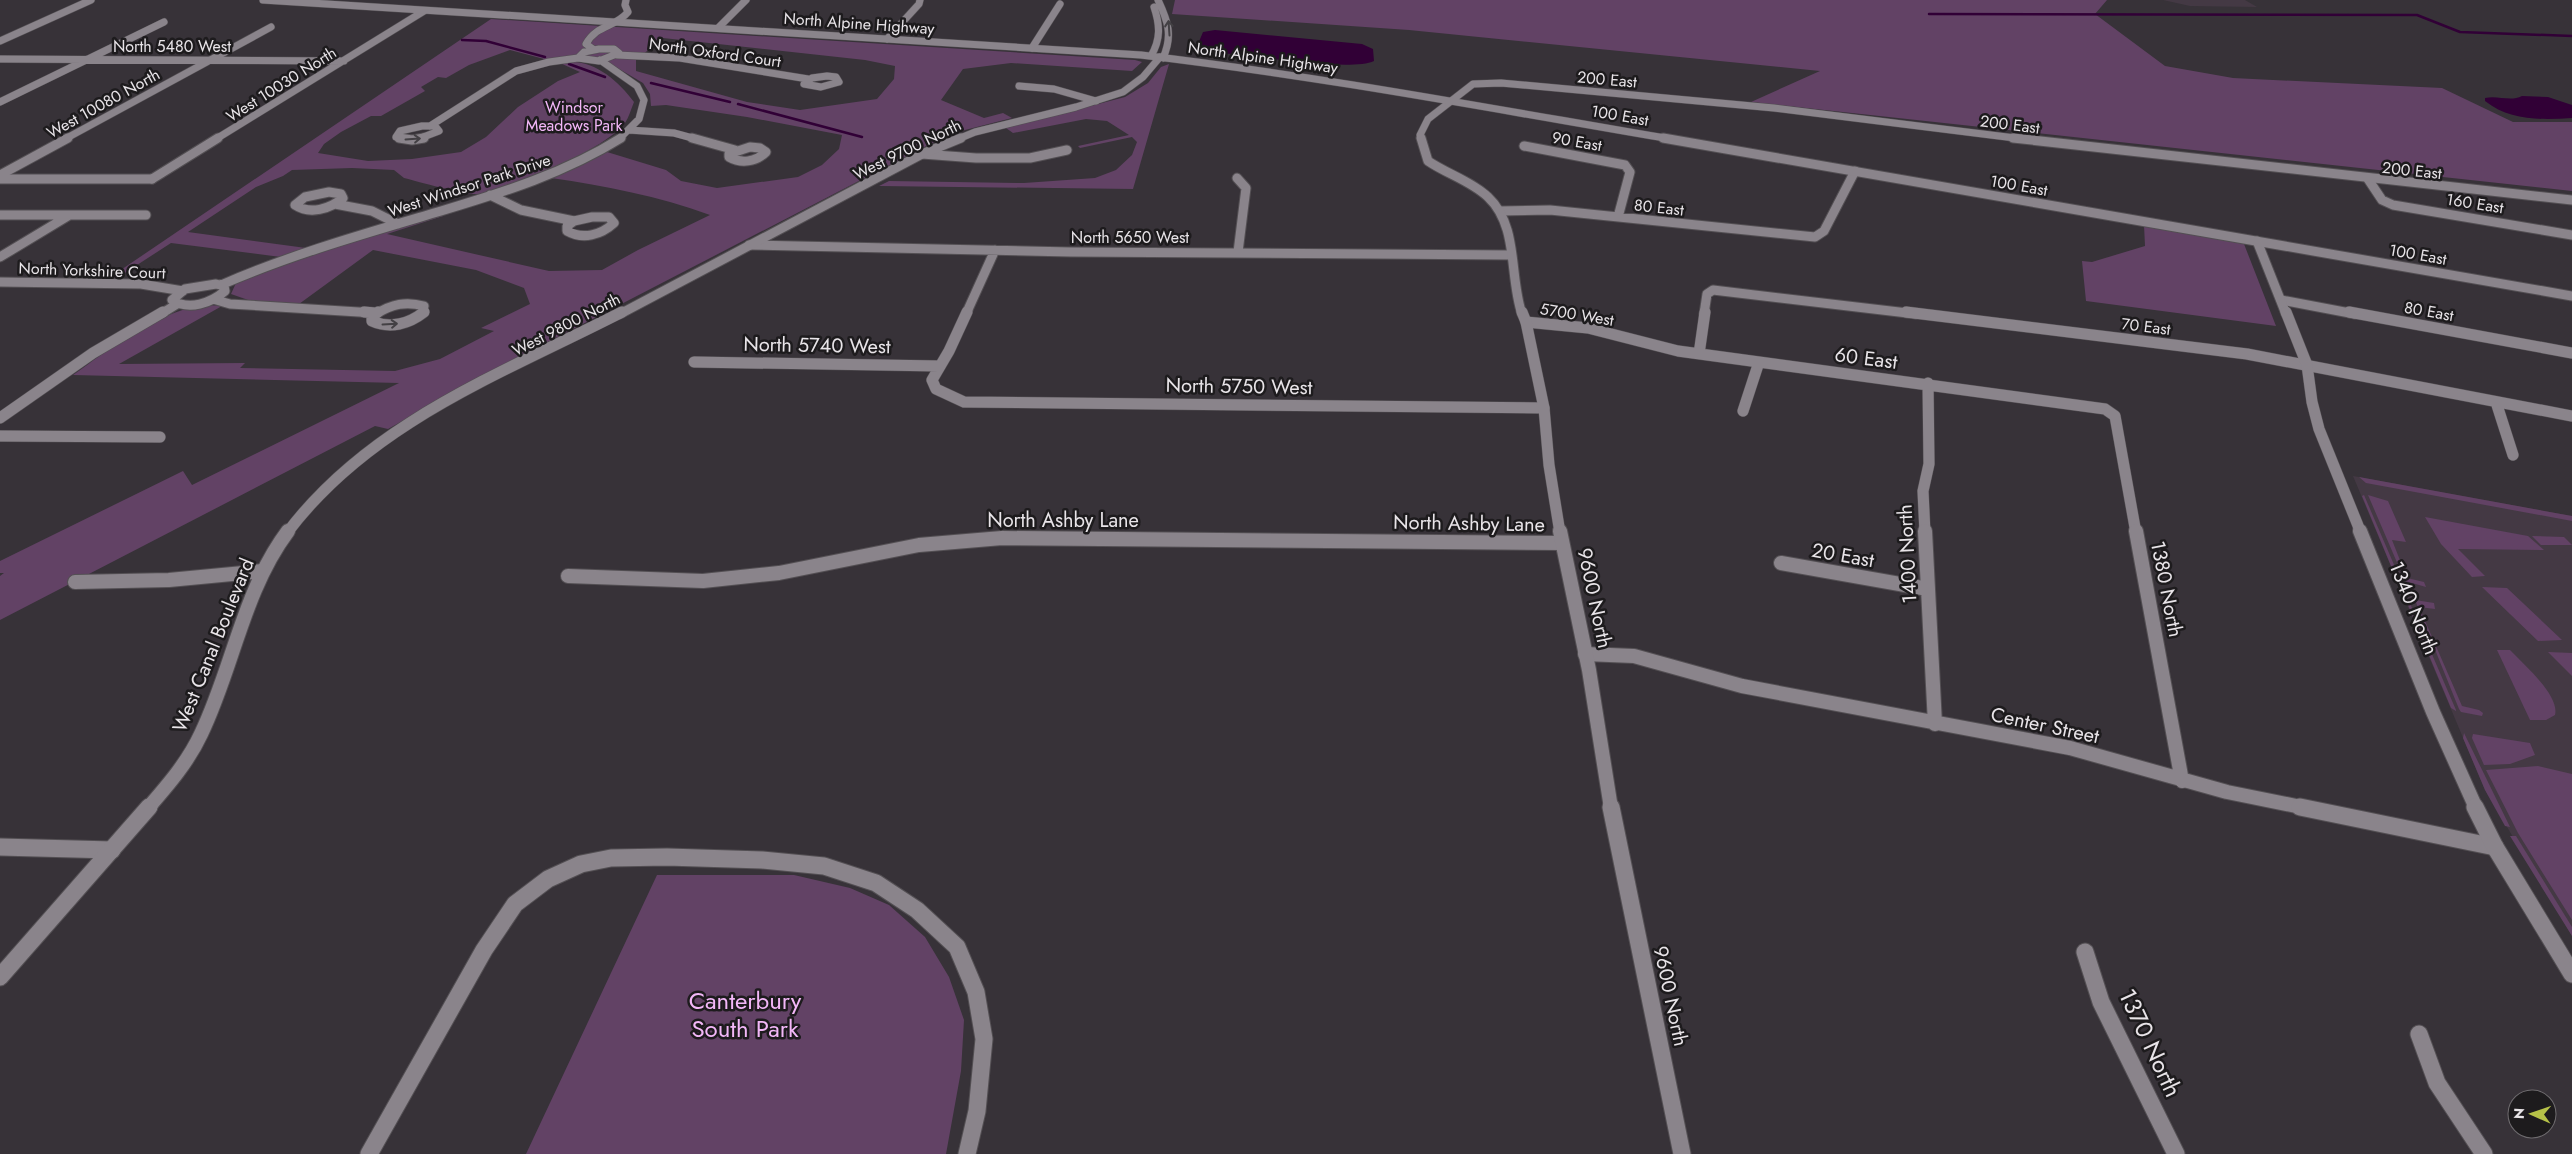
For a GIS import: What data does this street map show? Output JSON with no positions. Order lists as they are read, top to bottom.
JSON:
{
  "streets": {
    "street": [
      "North Alpine Highway",
      "North 5480 West",
      "North Oxford Court",
      "200 East",
      "West 10030 North",
      "West 10080 North",
      "100 East",
      "90 East",
      "West 9700 North",
      "West Windsor Park Drive",
      "160 East",
      "80 East",
      "North 5650 West",
      "North Yorkshire Court",
      "5700 West",
      "West 9800 North",
      "70 East",
      "North 5740 West",
      "60 East",
      "North 5750 West",
      "North Ashby Lane",
      "1400 North",
      "20 East",
      "1380 North",
      "9600 North",
      "1340 North",
      "West Canal Boulevard",
      "Center Street",
      "1370 North"
    ]
  },
  "crossings": [
    ["North Alpine Highway", "200 East"],
    ["North Alpine Highway", "West 10030 North"],
    ["North Alpine Highway", "100 East"],
    ["North Alpine Highway", "West 9700 North"],
    ["North 5480 West", "West 10030 North"],
    ["North 5480 West", "West 10080 North"],
    ["200 East", "160 East"],
    ["West 10030 North", "West 10080 North"],
    ["100 East", "80 East"],
    ["100 East", "1340 North"],
    ["90 East", "80 East"],
    ["West 9700 North", "North 5650 West"],
    ["West 9700 North", "West 9800 North"],
    ["West Windsor Park Drive", "North Yorkshire Court"],
    ["80 East", "9600 North"],
    ["80 East", "1340 North"],
    ["North 5650 West", "West 9800 North"],
    ["North 5650 West", "9600 North"],
    ["5700 West", "60 East"],
    ["5700 West", "9600 North"],
    ["West 9800 North", "West Canal Boulevard"],
    ["70 East", "60 East"],
    ["70 East", "1340 North"],
    ["North 5740 West", "North 5750 West"],
    ["60 East", "1400 North"],
    ["60 East", "1380 North"],
    ["North 5750 West", "9600 North"],
    ["North Ashby Lane", "9600 North"],
    ["1400 North", "20 East"],
    ["1400 North", "Center Street"],
    ["1380 North", "Center Street"],
    ["9600 North", "Center Street"],
    ["1340 North", "Center Street"]
  ],
  "parks": ["Windsor Meadows Park", "Canterbury South Park"],
  "north": "left"
}
